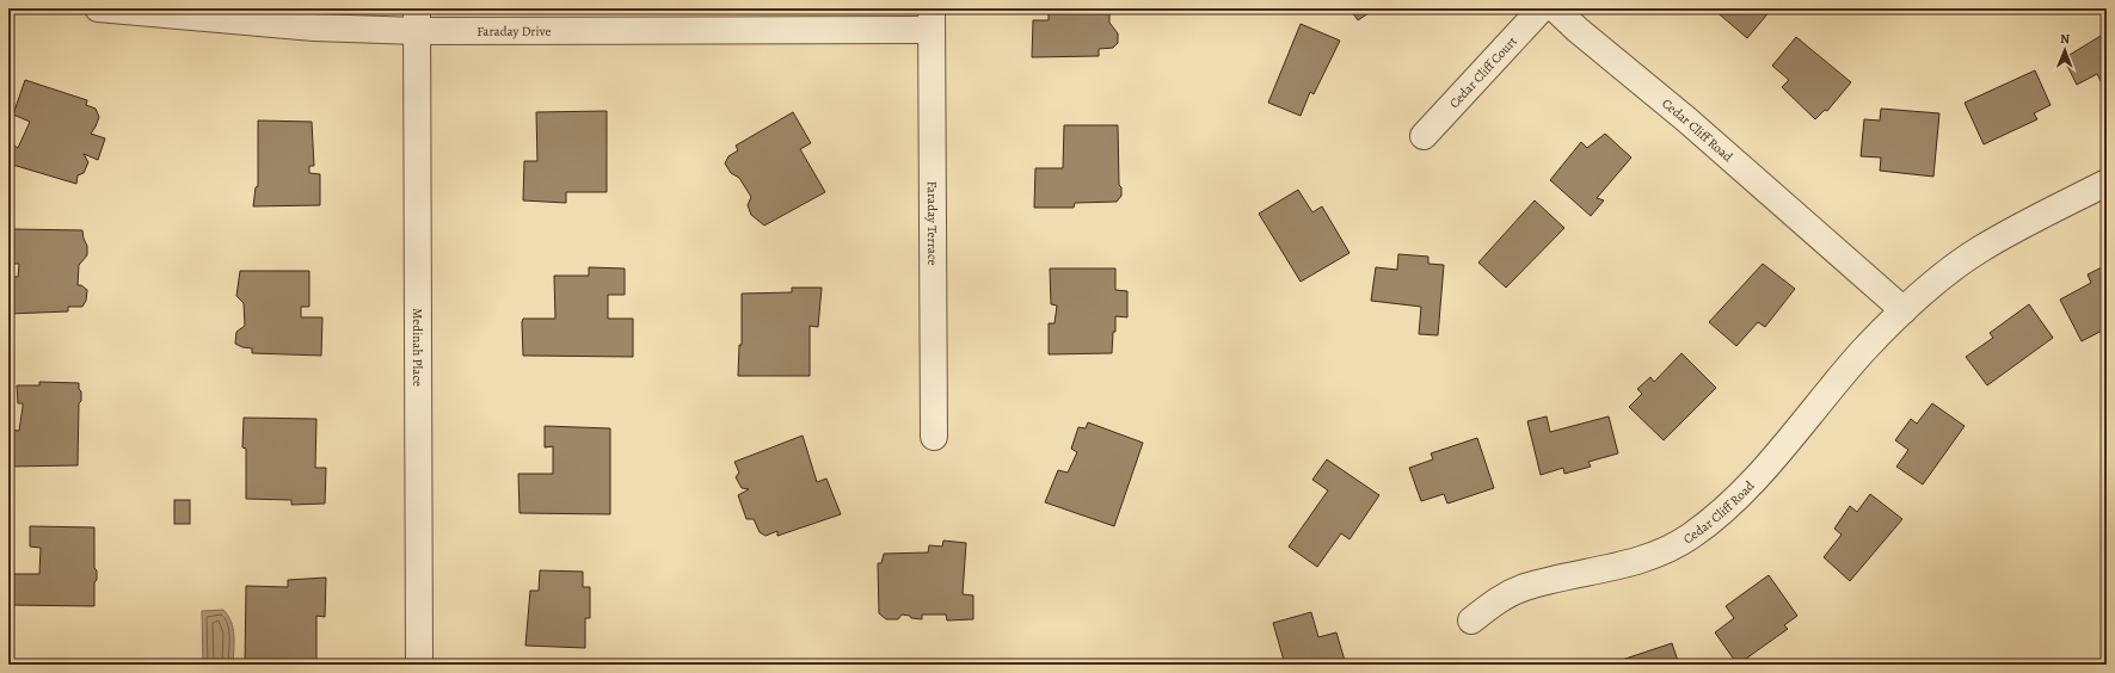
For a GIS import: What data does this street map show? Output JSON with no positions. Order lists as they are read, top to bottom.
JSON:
{
  "streets": {
    "street": [
      "Faraday Drive",
      "Cedar Cliff Court",
      "Cedar Cliff Road",
      "Faraday Terrace",
      "Medinah Place"
    ]
  },
  "crossings": [
    ["Faraday Drive", "Faraday Terrace"],
    ["Faraday Drive", "Medinah Place"]
  ],
  "north": "top"
}
